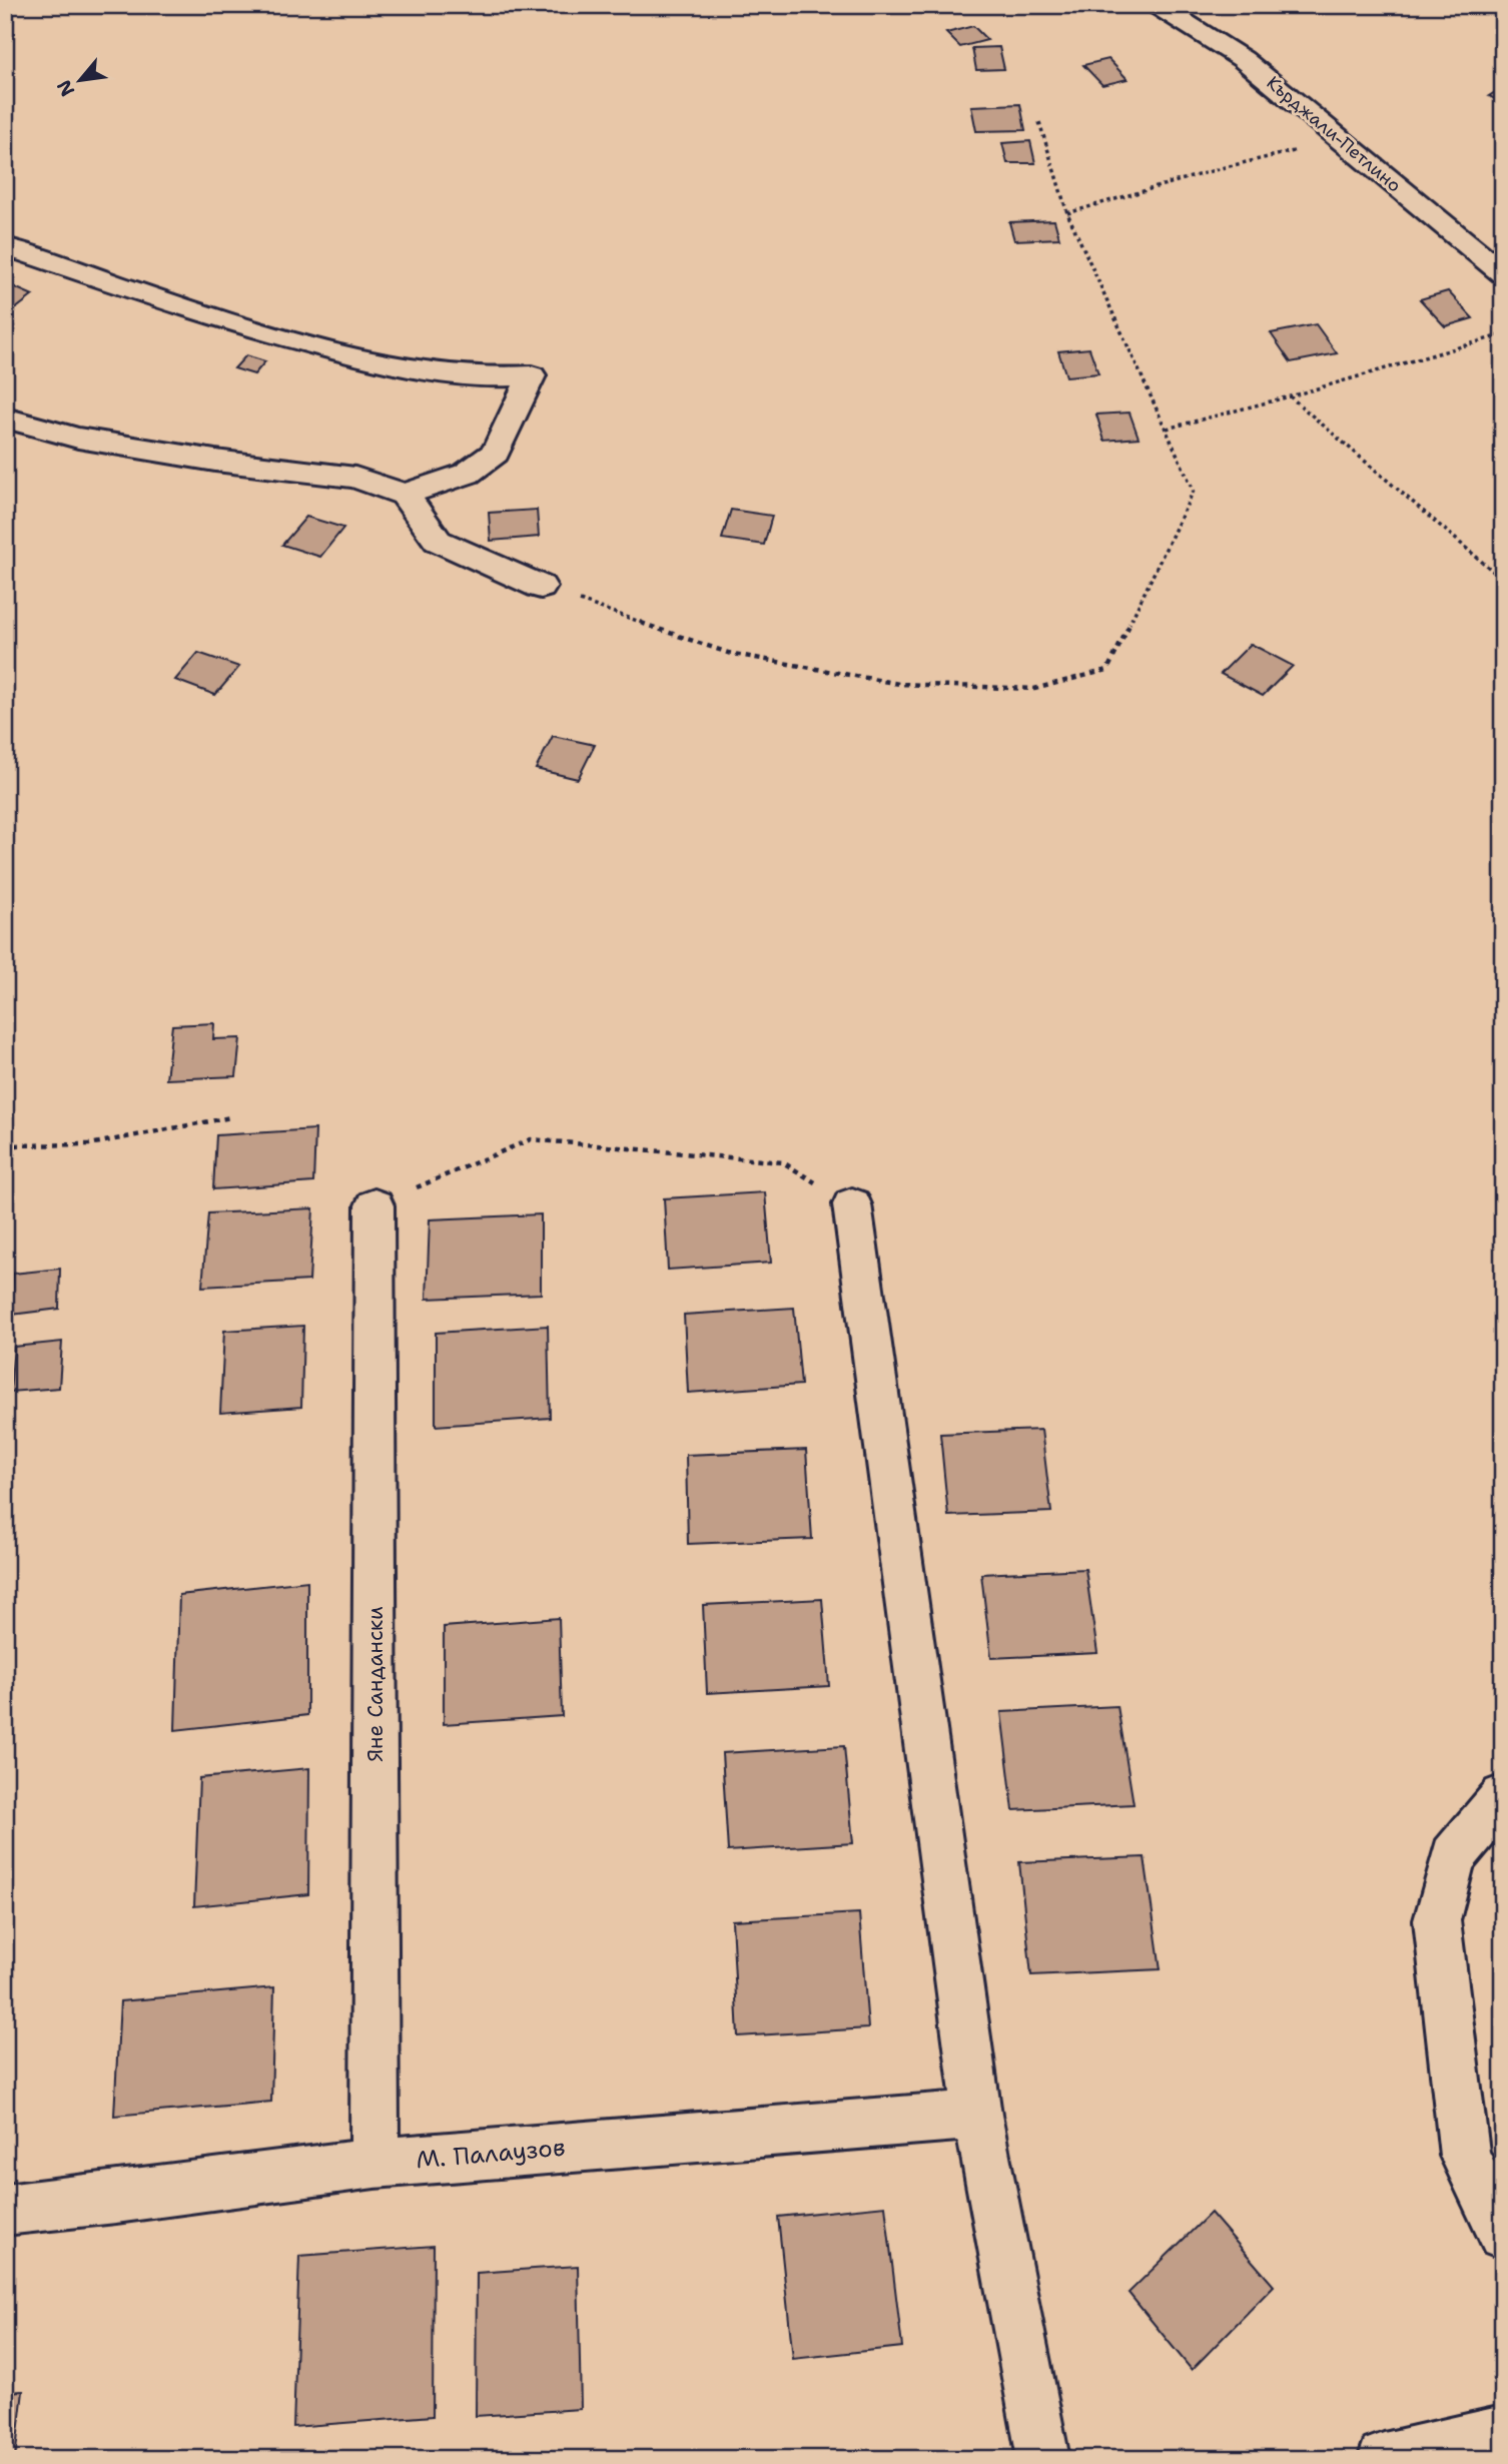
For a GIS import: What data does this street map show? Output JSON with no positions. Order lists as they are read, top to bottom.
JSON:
{
  "streets": {
    "street": ["Кърджали-Петлино", "Яне Сандански", "М. Палаузов"]
  },
  "crossings": [
    ["Яне Сандански", "М. Палаузов"]
  ],
  "north": "bottom left"
}
